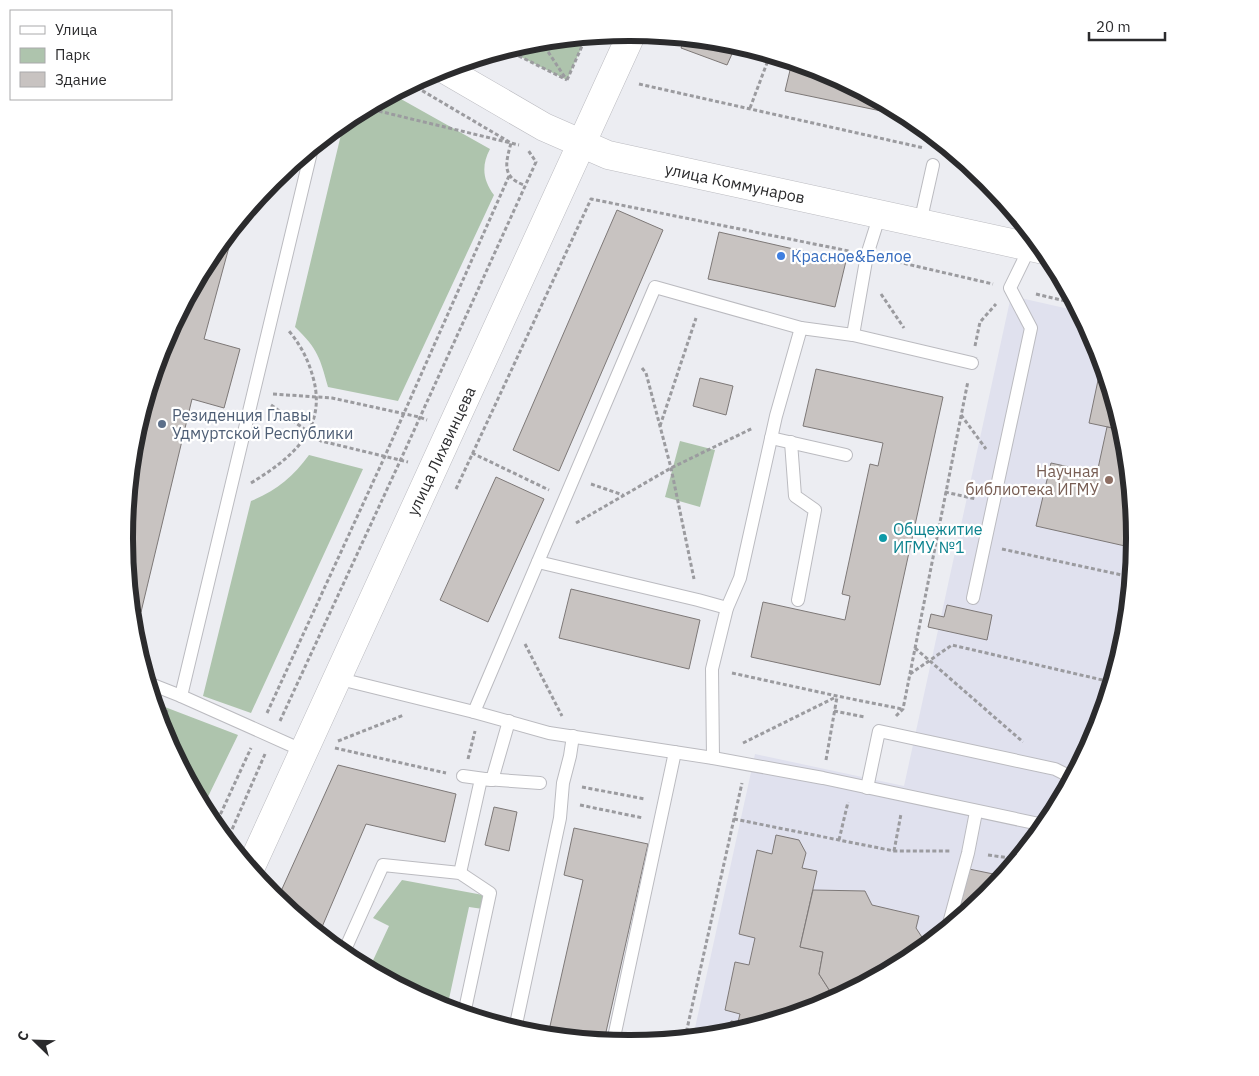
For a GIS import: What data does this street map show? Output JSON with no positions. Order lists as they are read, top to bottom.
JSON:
{
  "streets": {
    "street": ["улица Коммунаров", "улица Лихвинцева"]
  },
  "crossings": [
    ["улица Коммунаров", "улица Лихвинцева"]
  ],
  "places": [
    "Красное&Белое",
    "Резиденция Главы Удмуртской Республики",
    "Научная библиотека ИГМУ",
    "Общежитие ИГМУ №1"
  ],
  "legend": ["Улица", "Парк", "Здание"],
  "scale_bar": "20 m",
  "north": "top left"
}
